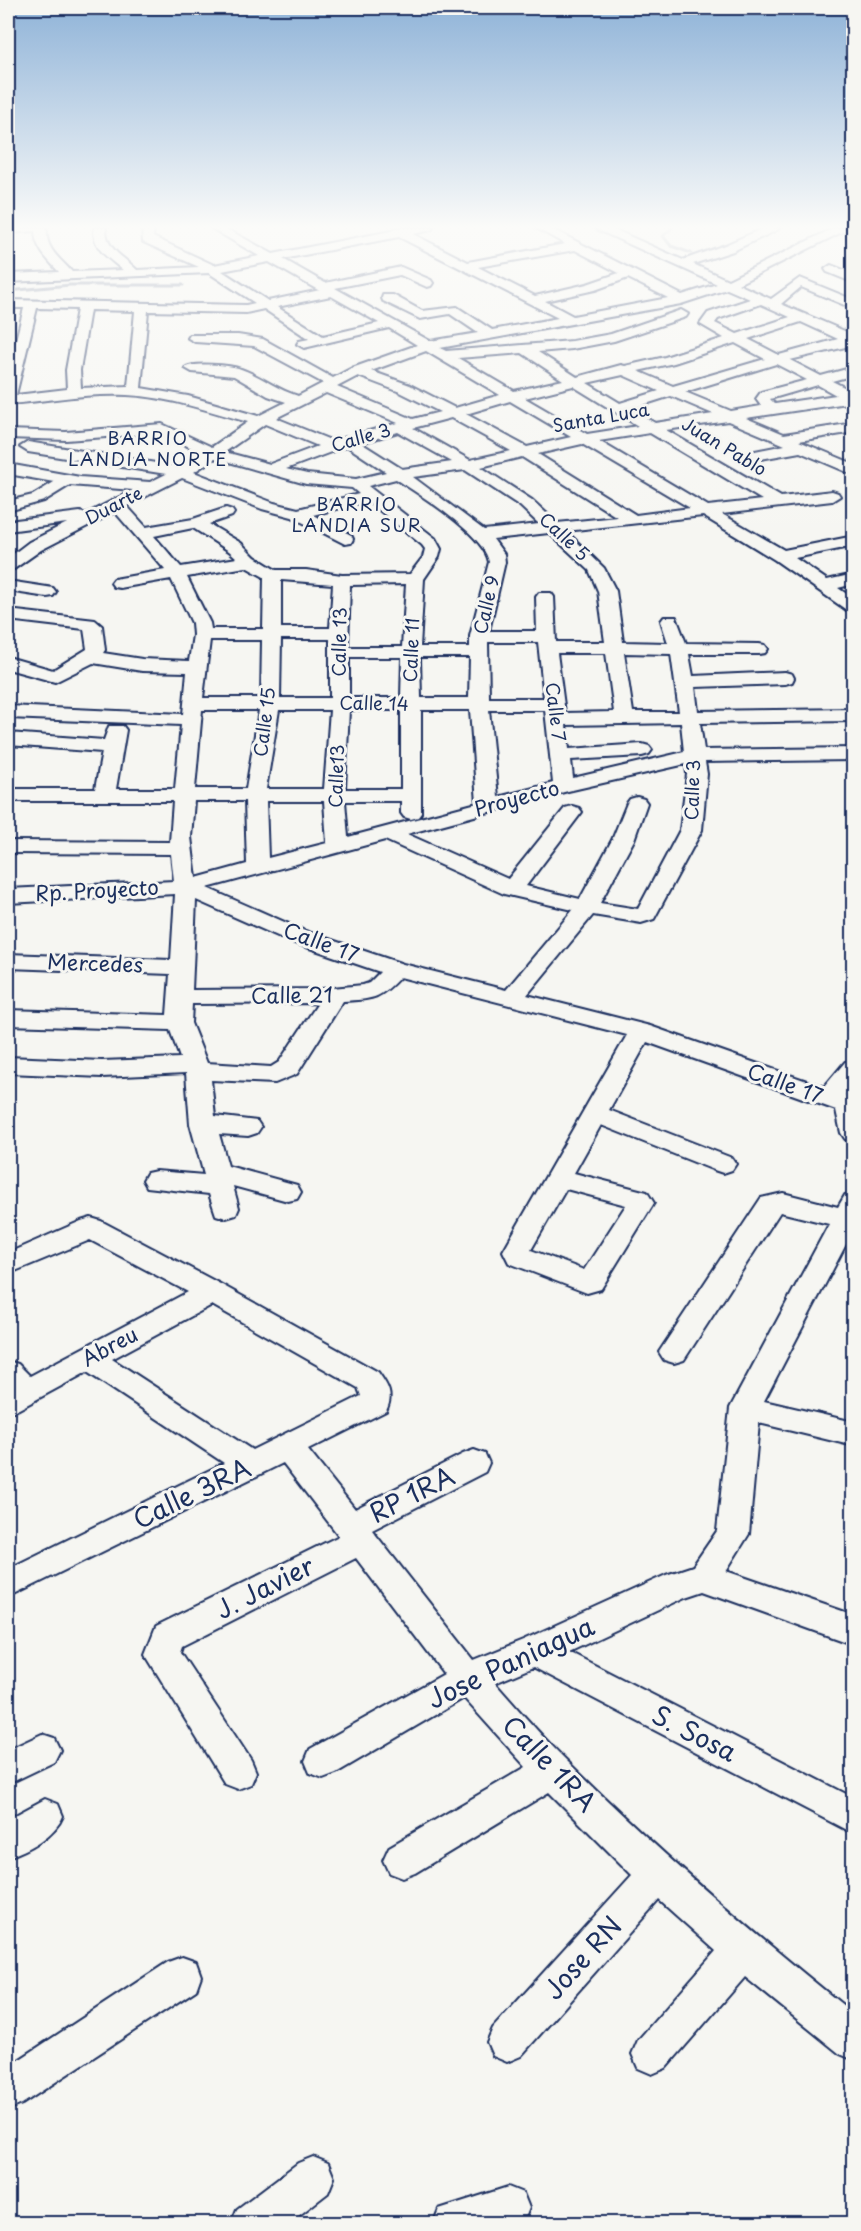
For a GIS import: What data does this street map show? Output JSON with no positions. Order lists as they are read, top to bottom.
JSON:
{
  "streets": {
    "street": [
      "Santa Luca",
      "Calle 3",
      "Juan Pablo",
      "Duarte",
      "Calle 5",
      "Calle 9",
      "Calle 13",
      "Calle 11",
      "Calle 14",
      "Calle 7",
      "Calle 15",
      "Calle13",
      "Proyecto",
      "Rp. Proyecto",
      "Calle 17",
      "Mercedes",
      "Calle 21",
      "Abreu",
      "Calle 3RA",
      "RP 1RA",
      "J. Javier",
      "Jose Paniagua",
      "S. Sosa",
      "Calle 1RA",
      "Jose RN"
    ]
  },
  "crossings": [
    ["Santa Luca", "Juan Pablo"],
    ["Santa Luca", "Calle 5"],
    ["Santa Luca", "Calle 9"],
    ["Calle 3", "Juan Pablo"],
    ["Calle 3", "Calle 5"],
    ["Calle 3", "Calle 9"],
    ["Calle 3", "Calle 14"],
    ["Calle 3", "Proyecto"],
    ["Duarte", "Calle 5"],
    ["Duarte", "Calle 9"],
    ["Calle 5", "Calle 14"],
    ["Calle 9", "Calle 14"],
    ["Calle 9", "Proyecto"],
    ["Calle 13", "Calle 14"],
    ["Calle 13", "Calle13"],
    ["Calle 11", "Calle 14"],
    ["Calle 11", "Proyecto"],
    ["Calle 14", "Calle 7"],
    ["Calle 14", "Calle 15"],
    ["Calle 14", "Calle13"],
    ["Calle 7", "Proyecto"],
    ["Calle 15", "Proyecto"],
    ["Calle13", "Proyecto"],
    ["Proyecto", "Rp. Proyecto"],
    ["Proyecto", "Calle 17"],
    ["Rp. Proyecto", "Calle 17"],
    ["Calle 17", "Calle 21"],
    ["Abreu", "Calle 3RA"],
    ["Calle 3RA", "Calle 1RA"],
    ["RP 1RA", "J. Javier"],
    ["RP 1RA", "Calle 1RA"],
    ["J. Javier", "Calle 1RA"],
    ["Jose Paniagua", "S. Sosa"],
    ["Jose Paniagua", "Calle 1RA"],
    ["Calle 1RA", "Jose RN"]
  ],
  "districts": ["BARRIO LANDIA NORTE", "BARRIO LANDIA SUR"]
}
